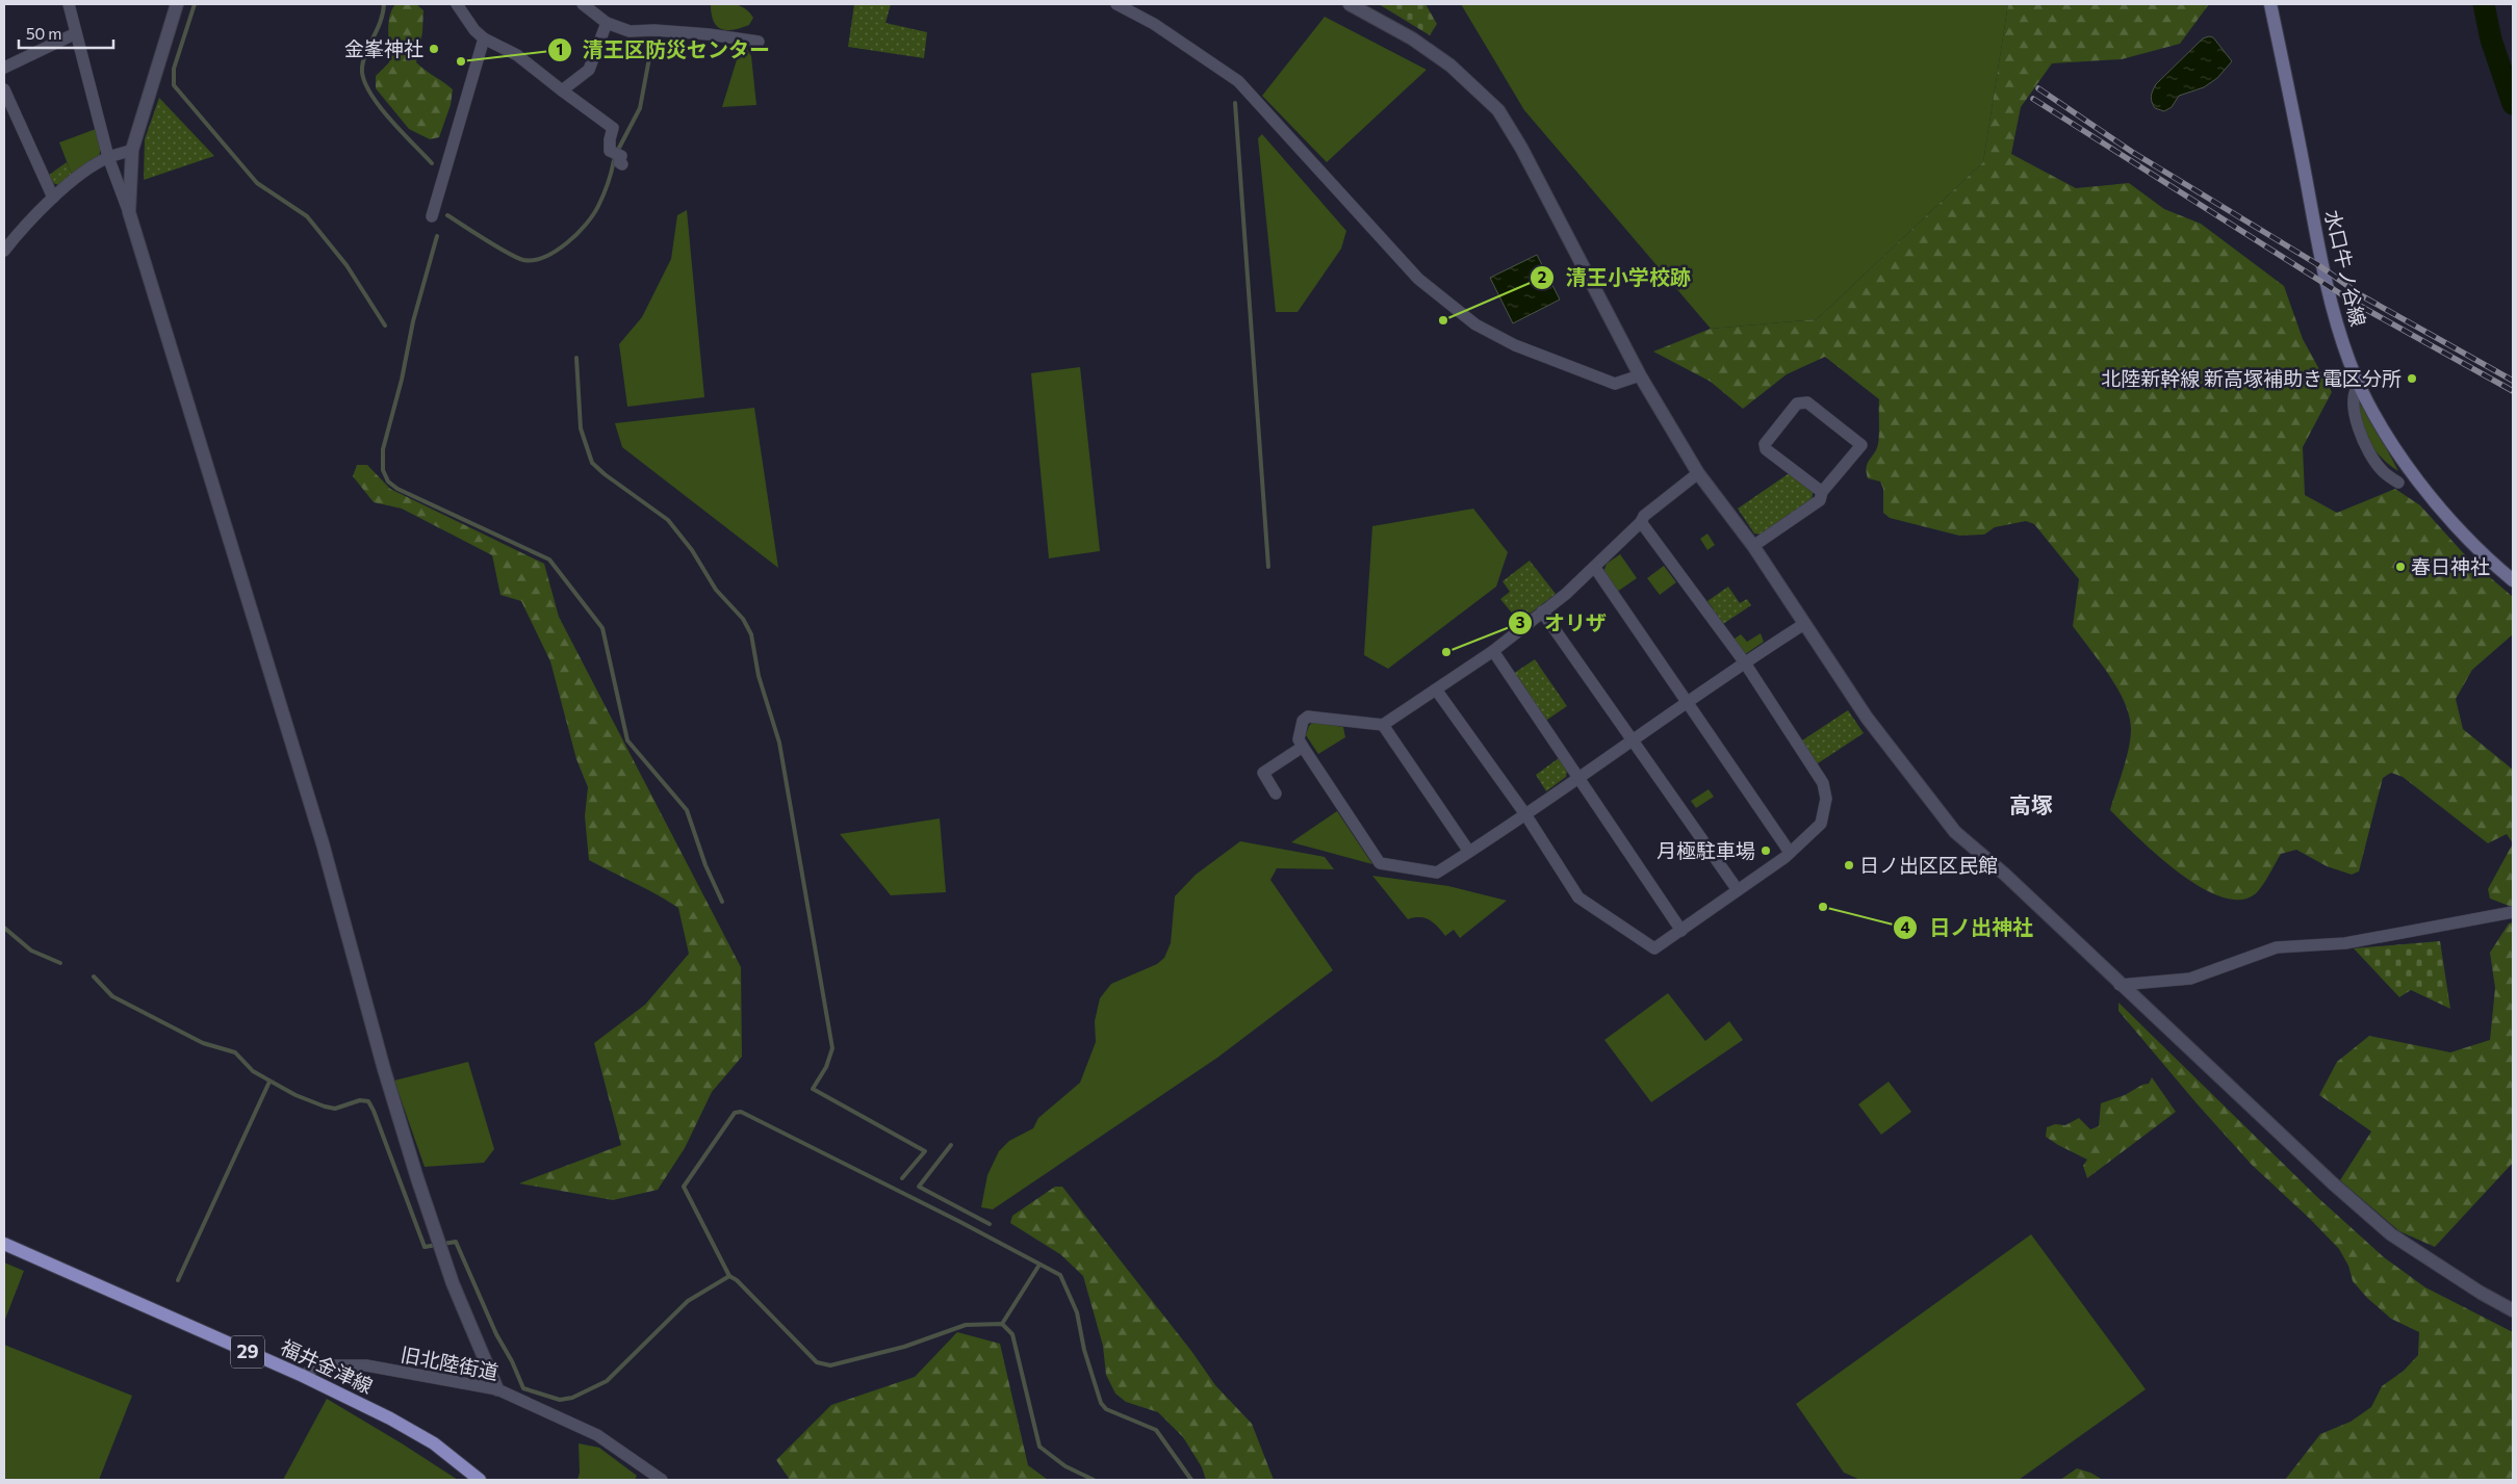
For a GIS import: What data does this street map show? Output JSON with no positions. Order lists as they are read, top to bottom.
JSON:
{
  "streets": {
    "main road": ["水口牛ノ谷線", "29", "福井金津線"],
    "street": ["旧北陸街道"]
  },
  "crossings": [
    ["旧北陸街道", "福井金津線"]
  ],
  "districts": ["高塚"],
  "places": [
    "金峯神社",
    "清王区防災センター",
    "清王小学校跡",
    "北陸新幹線 新高塚補助き電区分所",
    "春日神社",
    "オリザ",
    "月極駐車場",
    "日ノ出区区民館",
    "日ノ出神社"
  ],
  "scale_bar": "50 m"
}
